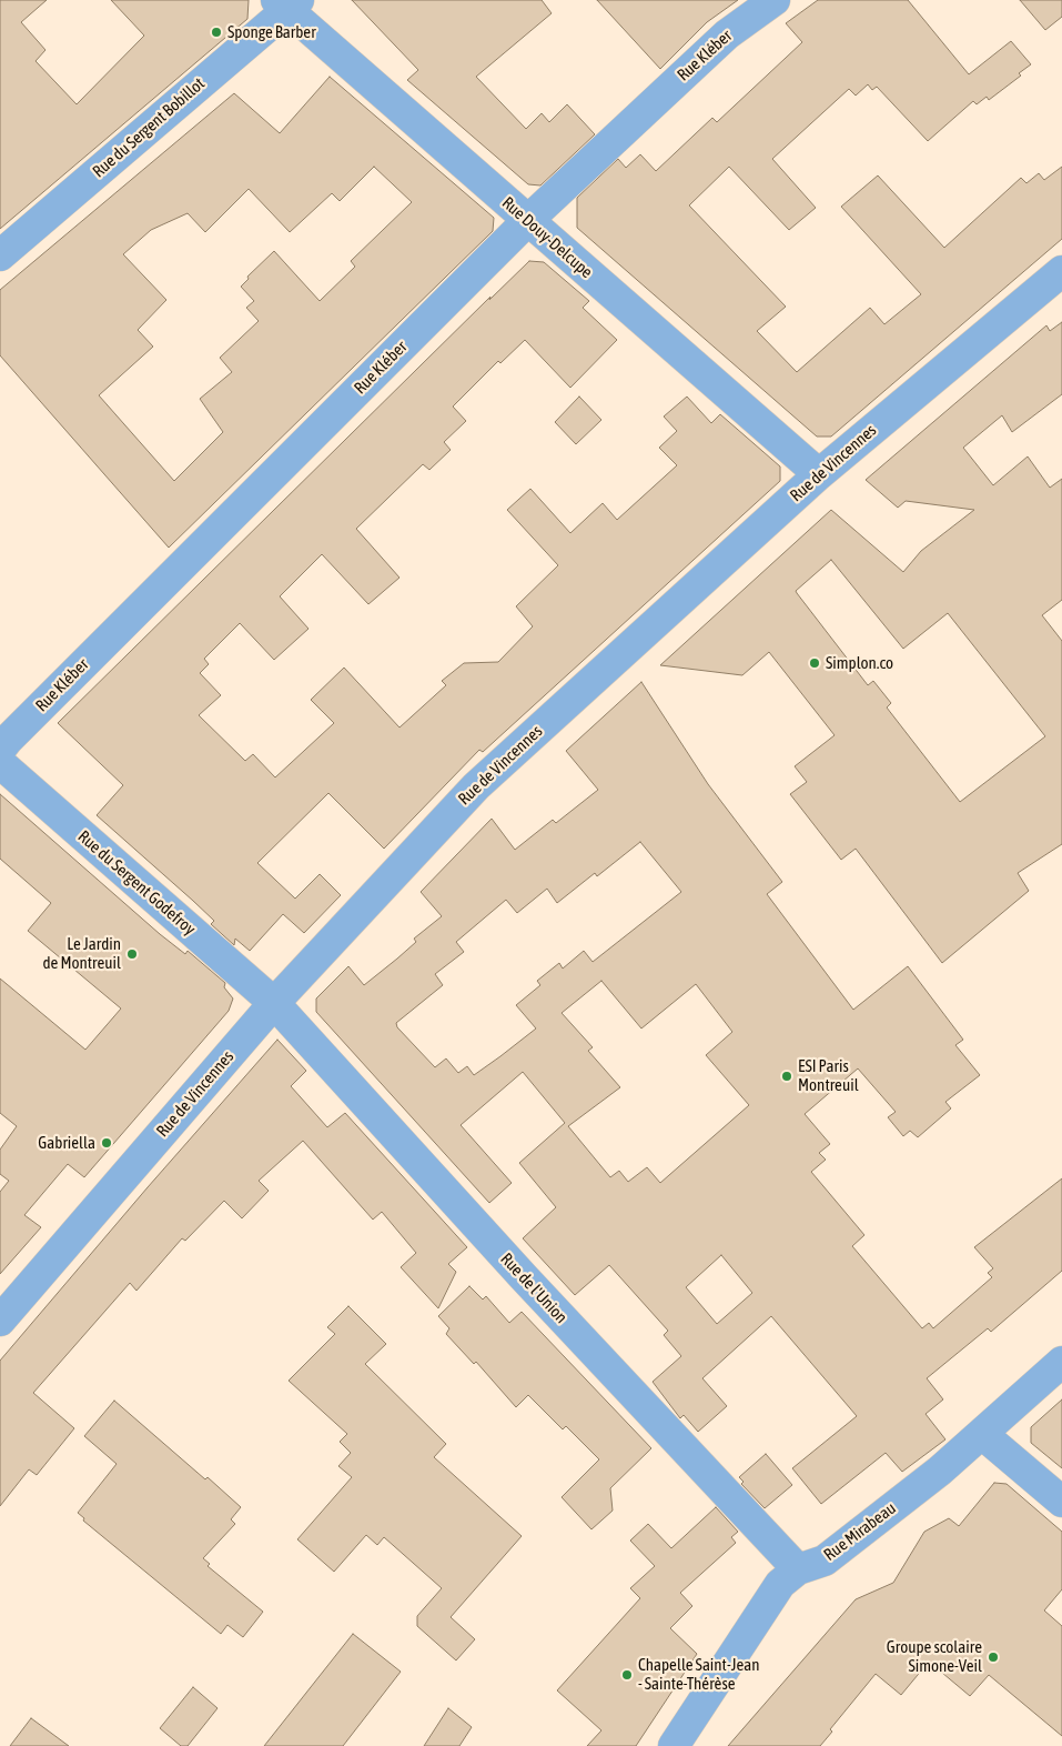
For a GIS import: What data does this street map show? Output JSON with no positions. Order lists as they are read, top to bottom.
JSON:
{
  "streets": {
    "street": [
      "Rue Kléber",
      "Rue du Sergent Bobillot",
      "Rue Douy-Delcupe",
      "Rue de Vincennes",
      "Rue du Sergent Godefroy",
      "Rue de l'Union",
      "Rue Mirabeau"
    ]
  },
  "crossings": [
    ["Rue Kléber", "Rue Douy-Delcupe"],
    ["Rue du Sergent Bobillot", "Rue Douy-Delcupe"],
    ["Rue Douy-Delcupe", "Rue de Vincennes"],
    ["Rue de Vincennes", "Rue du Sergent Godefroy"],
    ["Rue de Vincennes", "Rue de l'Union"],
    ["Rue du Sergent Godefroy", "Rue de l'Union"],
    ["Rue de l'Union", "Rue Mirabeau"]
  ],
  "places": [
    "Sponge Barber",
    "Simplon.co",
    "Le Jardin de Montreuil",
    "ESI Paris Montreuil",
    "Gabriella",
    "Groupe scolaire Simone-Veil",
    "Chapelle Saint-Jean - Sainte-Thérèse"
  ]
}
